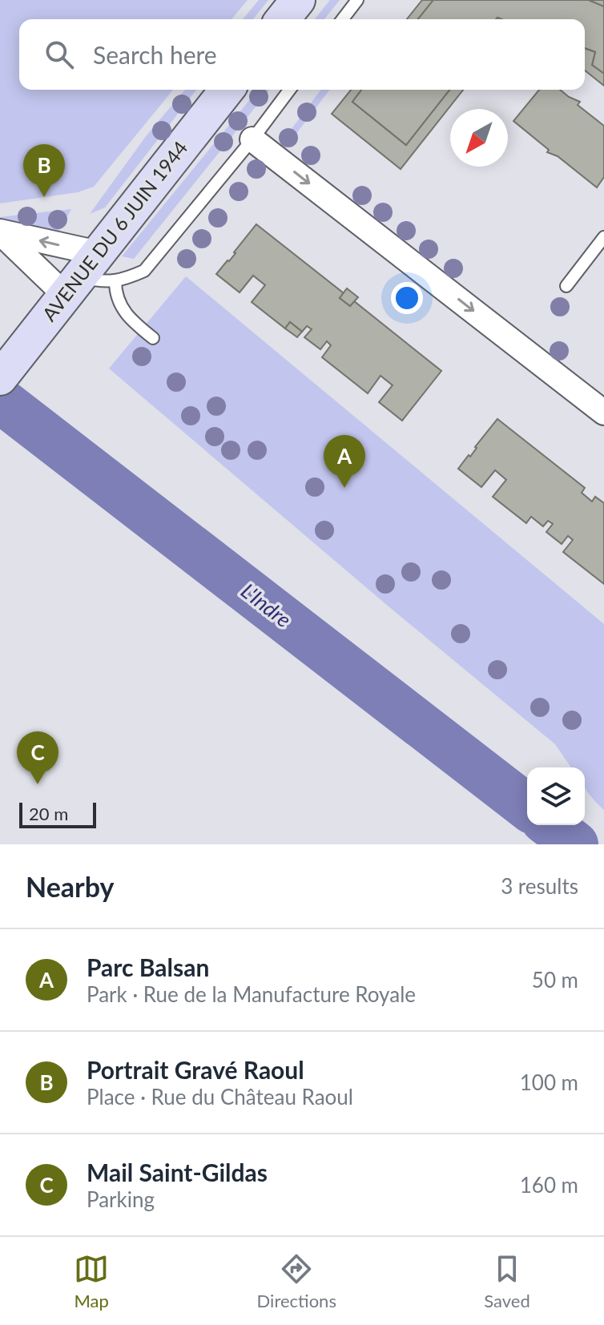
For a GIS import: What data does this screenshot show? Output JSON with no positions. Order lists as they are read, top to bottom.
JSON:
{
  "streets": {
    "main road": ["AVENUE DU 6 JUIN 1944"]
  },
  "water": ["L'Indre"],
  "scale_bar": "20 m",
  "north": "bottom left",
  "page": {
    "search": "Search here",
    "pins": ["B", "A", "C"],
    "scale": "20 m",
    "heading": ["Nearby", "3 results"],
    "list": [
      {
        "mark": "A",
        "name": "Parc Balsan",
        "note": "Park · Rue de la Manufacture Royale",
        "value": "50 m"
      },
      {
        "mark": "B",
        "name": "Portrait Gravé Raoul",
        "note": "Place · Rue du Château Raoul",
        "value": "100 m"
      },
      {
        "mark": "C",
        "name": "Mail Saint-Gildas",
        "note": "Parking",
        "value": "160 m"
      }
    ],
    "nav": ["Map", "Directions", "Saved"]
  }
}
